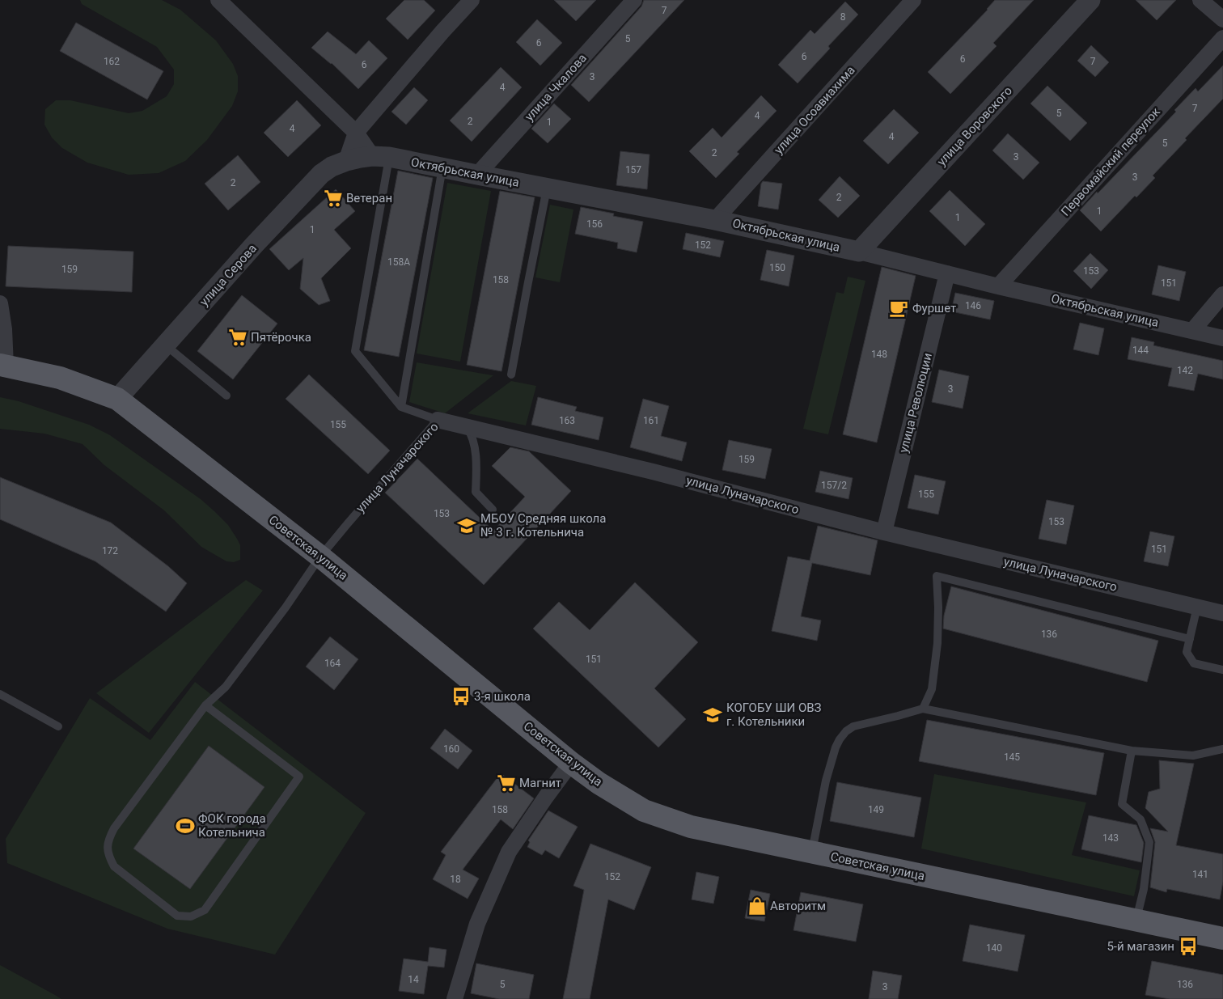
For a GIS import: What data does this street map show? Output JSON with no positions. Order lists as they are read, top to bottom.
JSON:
{
  "streets": {
    "main road": ["Советская улица"],
    "street": [
      "улица Чкалова",
      "улица Осоавиахима",
      "улица Воровского",
      "Первомайский переулок",
      "Октябрьская улица",
      "улица Серова",
      "улица Революции",
      "улица Луначарского"
    ]
  },
  "crossings": [
    ["улица Чкалова", "Октябрьская улица"],
    ["улица Осоавиахима", "Октябрьская улица"],
    ["улица Воровского", "Октябрьская улица"],
    ["Первомайский переулок", "Октябрьская улица"],
    ["Октябрьская улица", "улица Серова"],
    ["Октябрьская улица", "улица Революции"],
    ["улица Серова", "Советская улица"],
    ["улица Революции", "улица Луначарского"],
    ["улица Луначарского", "Советская улица"]
  ],
  "places": {
    "supermarket": ["Ветеран", "Пятёрочка", "Магнит"],
    "cafe": ["Фуршет"],
    "school or university": ["МБОУ Средняя школа № 3 г. Котельнича", "КОГОБУ ШИ ОВЗ г. Котельники"],
    "bus stop": ["3-я школа", "5-й магазин"],
    "sports": ["ФОК города Котельнича"],
    "shop": ["Авторитм"]
  },
  "house_numbers": [
    "7",
    "8",
    "5",
    "6",
    "6",
    "6",
    "162",
    "7",
    "6",
    "3",
    "4",
    "7",
    "5",
    "4",
    "2",
    "1",
    "4",
    "4",
    "5",
    "2",
    "3",
    "157",
    "3",
    "2",
    "2",
    "1",
    "1",
    "156",
    "1",
    "152",
    "158А",
    "150",
    "159",
    "153",
    "158",
    "151",
    "146",
    "144",
    "148",
    "142",
    "3",
    "163",
    "161",
    "155",
    "159",
    "157/2",
    "155",
    "153",
    "153",
    "151",
    "172",
    "136",
    "151",
    "164",
    "160",
    "145",
    "158",
    "149",
    "143",
    "141",
    "152",
    "18",
    "140",
    "14",
    "5",
    "136",
    "3"
  ]
}
